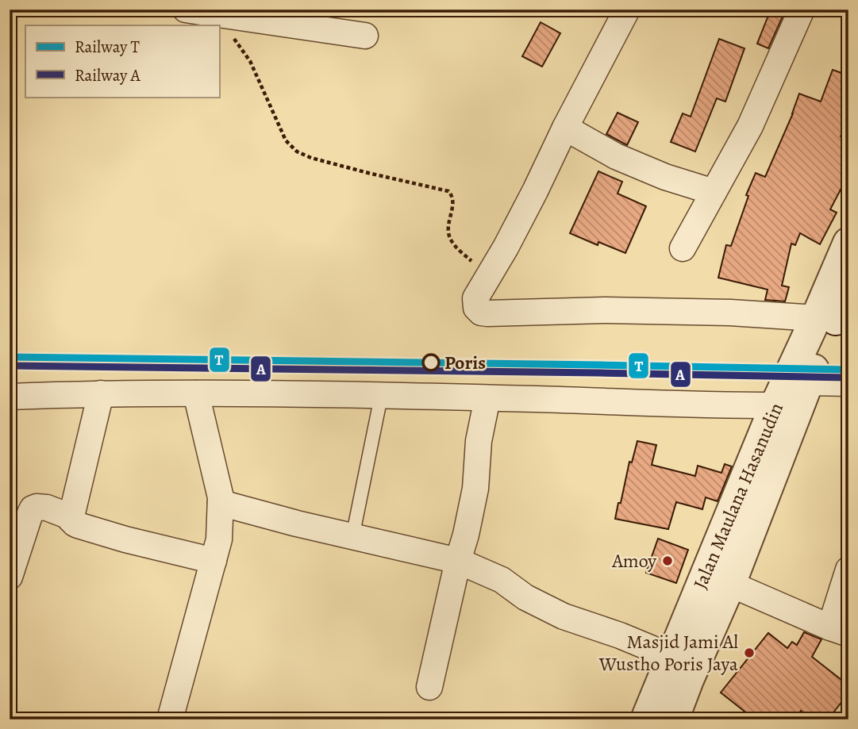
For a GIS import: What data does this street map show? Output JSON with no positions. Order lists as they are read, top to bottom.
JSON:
{
  "streets": {
    "street": ["Jalan Maulana Hasanudin"]
  },
  "places": ["Poris", "Amoy", "Masjid Jami Al Wustho Poris Jaya"],
  "lines": ["rail line T", "rail line A"],
  "legend": ["Railway T", "Railway A"]
}
